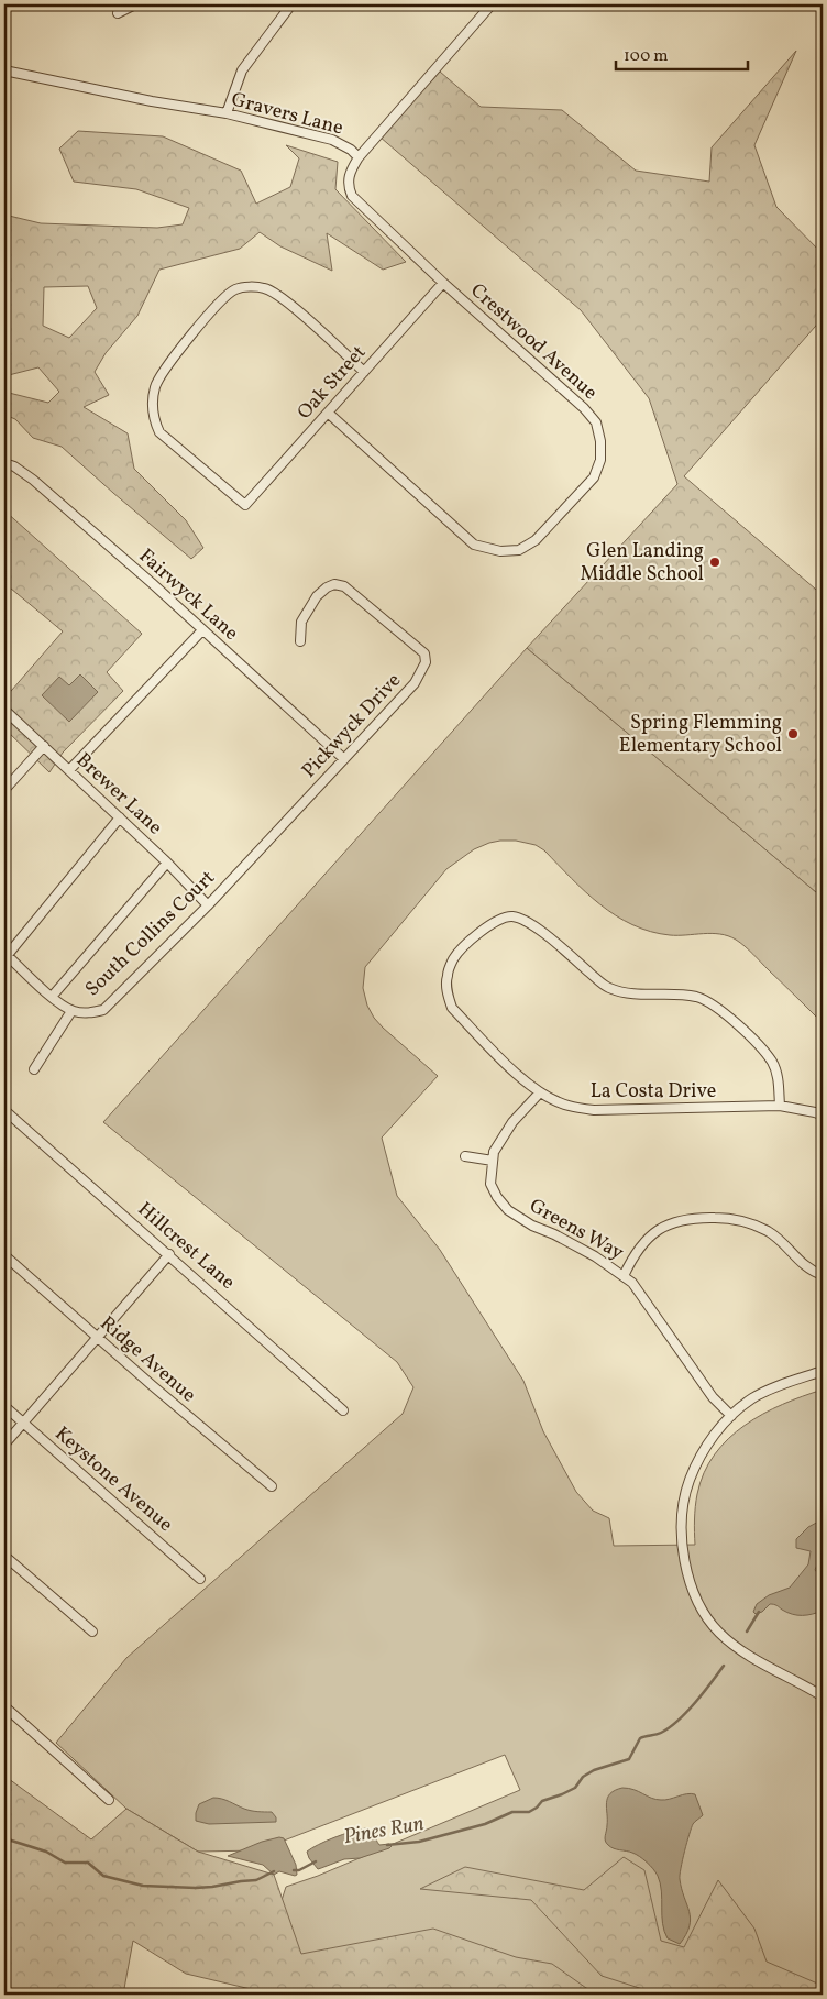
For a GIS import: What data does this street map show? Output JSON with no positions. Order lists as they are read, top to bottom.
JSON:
{
  "streets": {
    "street": [
      "Gravers Lane",
      "Crestwood Avenue",
      "Oak Street",
      "Fairwyck Lane",
      "Pickwyck Drive",
      "Brewer Lane",
      "South Collins Court",
      "La Costa Drive",
      "Greens Way",
      "Hillcrest Lane",
      "Ridge Avenue",
      "Keystone Avenue"
    ]
  },
  "crossings": [
    ["Gravers Lane", "Crestwood Avenue"],
    ["Crestwood Avenue", "Oak Street"],
    ["Fairwyck Lane", "Pickwyck Drive"],
    ["Pickwyck Drive", "South Collins Court"],
    ["Brewer Lane", "South Collins Court"],
    ["La Costa Drive", "Greens Way"]
  ],
  "water": ["Pines Run"],
  "places": ["Glen Landing Middle School", "Spring Flemming Elementary School"],
  "scale_bar": "100 m"
}
